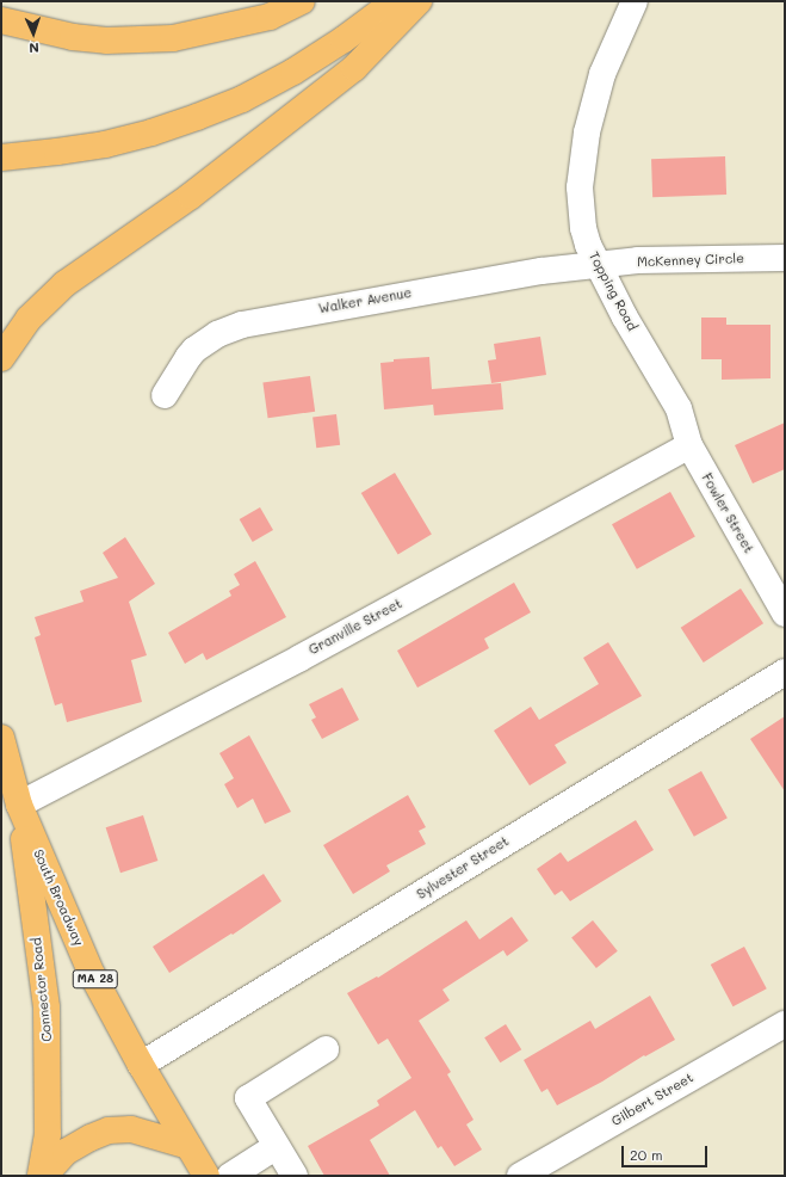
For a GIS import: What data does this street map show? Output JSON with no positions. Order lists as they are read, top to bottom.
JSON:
{
  "streets": {
    "main road": ["South Broadway", "MA 28", "Connector Road"],
    "street": [
      "McKenney Circle",
      "Topping Road",
      "Walker Avenue",
      "Fowler Street",
      "Granville Street",
      "Sylvester Street",
      "Gilbert Street"
    ]
  },
  "crossings": [
    ["McKenney Circle", "Topping Road"],
    ["McKenney Circle", "Walker Avenue"],
    ["Topping Road", "Walker Avenue"],
    ["Topping Road", "Fowler Street"],
    ["Fowler Street", "Granville Street"],
    ["Granville Street", "South Broadway"],
    ["Granville Street", "Connector Road"],
    ["Sylvester Street", "South Broadway"],
    ["South Broadway", "Connector Road"]
  ],
  "scale_bar": "20 m",
  "north": "bottom"
}
